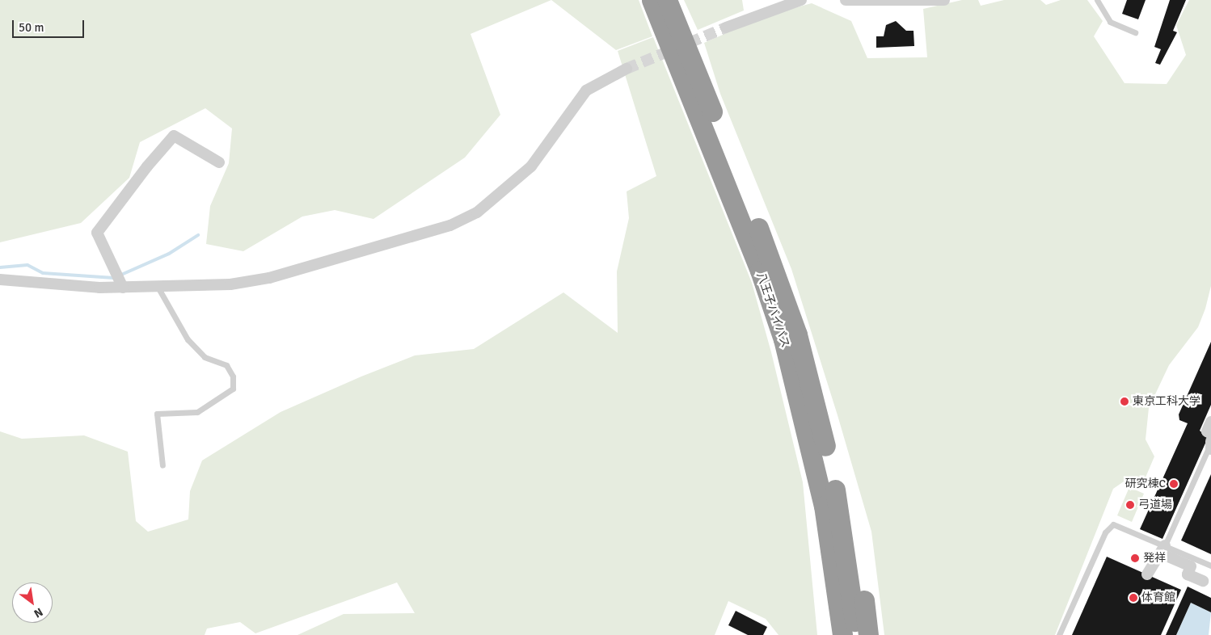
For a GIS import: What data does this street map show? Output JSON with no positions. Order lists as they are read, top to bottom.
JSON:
{
  "streets": {
    "highway": ["八王子バイパス"]
  },
  "places": [
    "東京工科大学",
    "研究棟C",
    "弓道場",
    "発祥",
    "体育館"
  ],
  "scale_bar": "50 m",
  "north": "bottom right"
}
